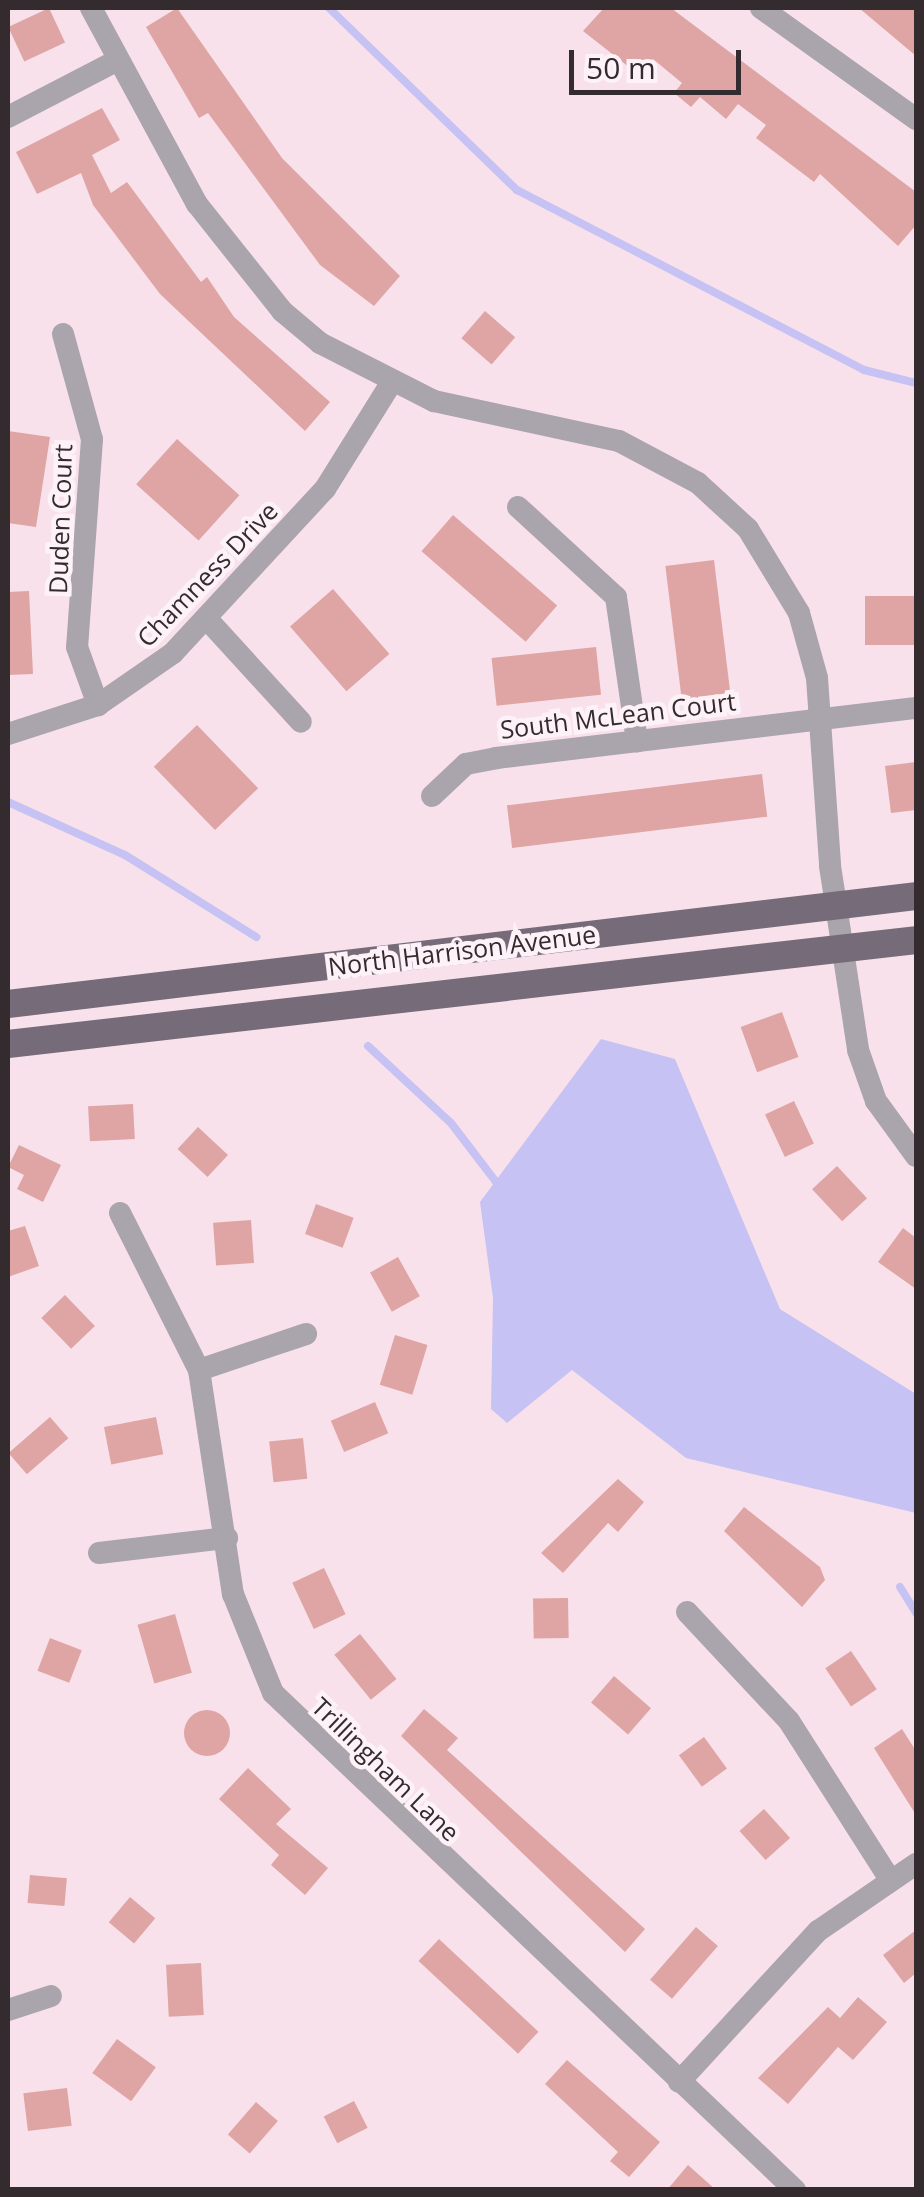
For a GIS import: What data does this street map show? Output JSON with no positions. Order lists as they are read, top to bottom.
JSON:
{
  "streets": {
    "main road": ["North Harrison Avenue"],
    "street": [
      "Duden Court",
      "Chamness Drive",
      "South McLean Court",
      "Trillingham Lane"
    ]
  },
  "crossings": [
    ["Duden Court", "Chamness Drive"]
  ],
  "scale_bar": "50 m"
}
